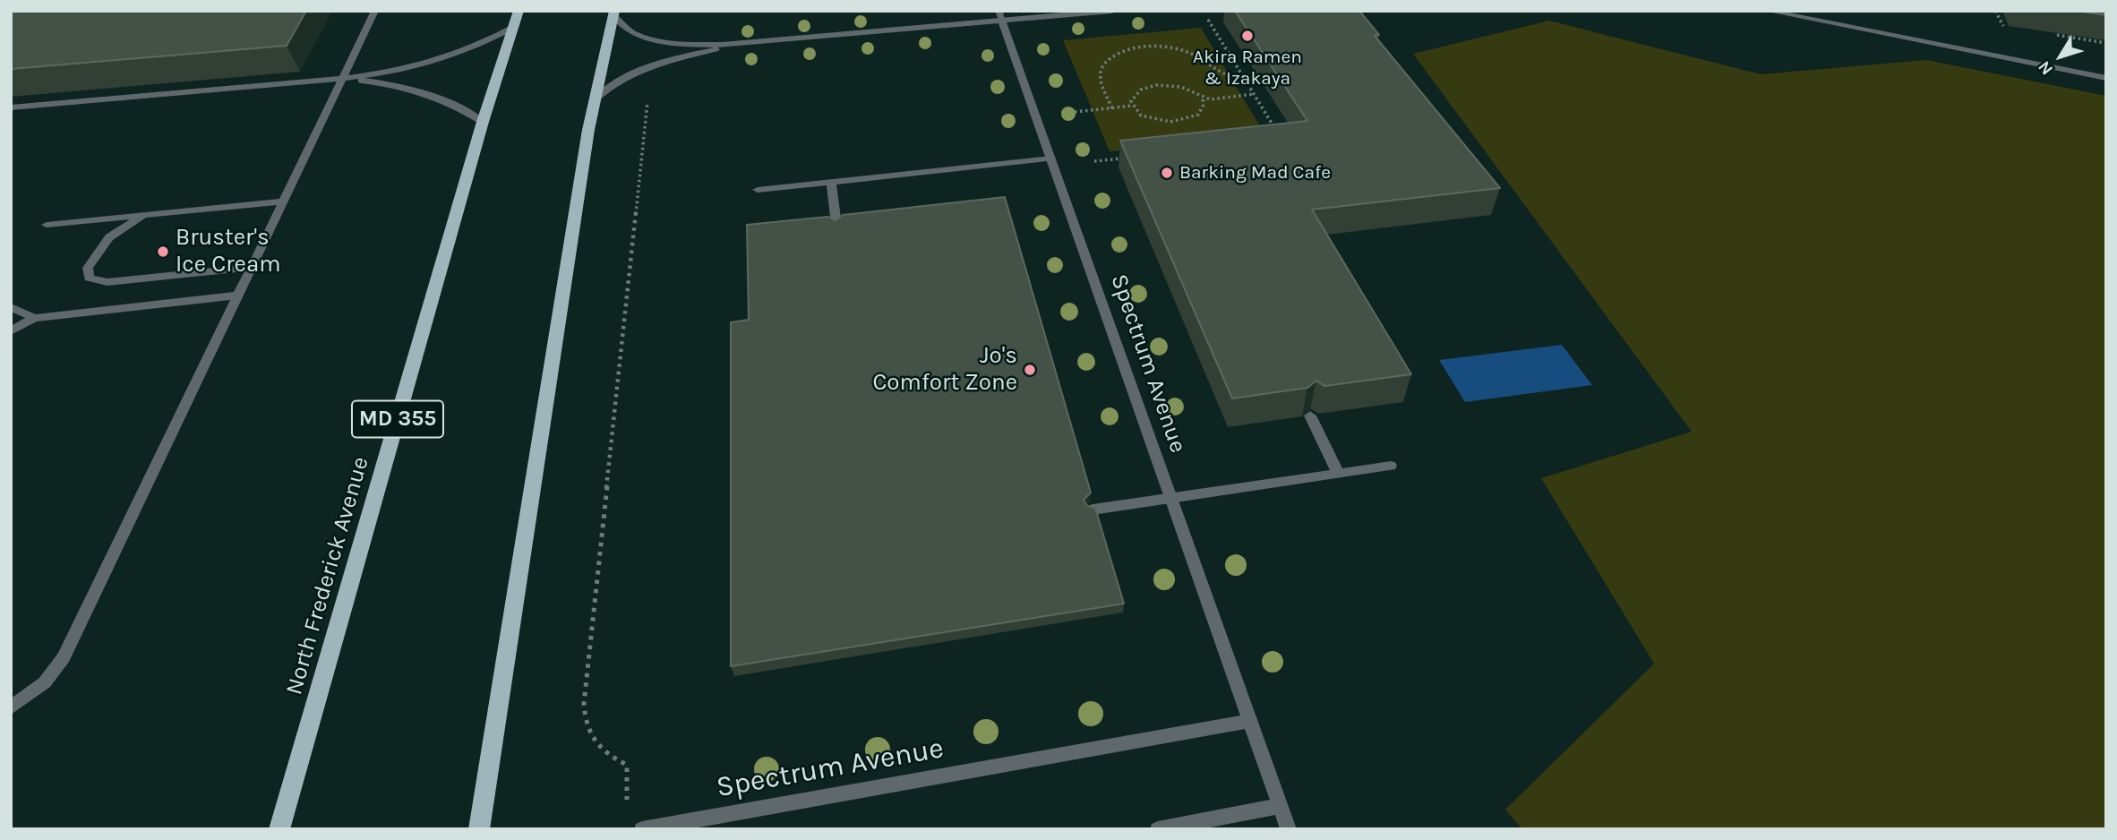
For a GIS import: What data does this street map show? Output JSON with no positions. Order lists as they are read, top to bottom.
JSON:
{
  "streets": {
    "main road": ["MD 355", "North Frederick Avenue"],
    "street": ["Spectrum Avenue"]
  },
  "places": [
    "Akira Ramen & Izakaya",
    "Barking Mad Cafe",
    "Bruster's Ice Cream",
    "Jo's Comfort Zone"
  ],
  "north": "bottom left"
}
